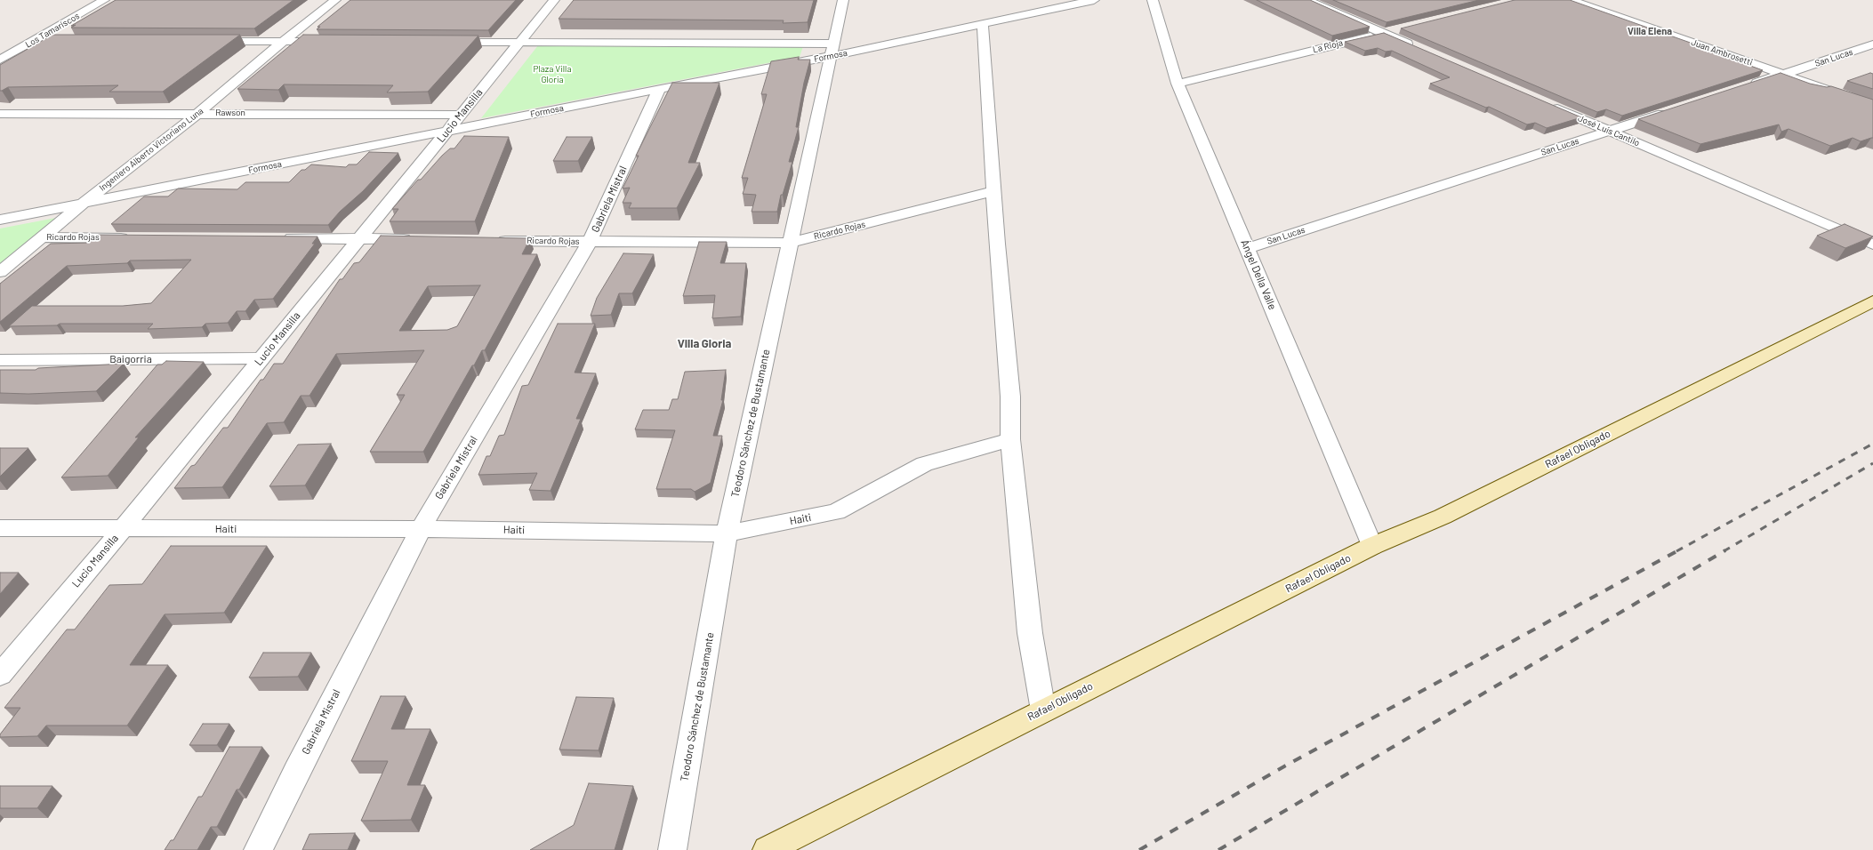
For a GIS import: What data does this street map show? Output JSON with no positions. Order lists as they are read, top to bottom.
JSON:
{
  "streets": {
    "street": [
      "Los Tamariscos",
      "La Rioja",
      "Juan Ambrosetti",
      "Formosa",
      "San Lucas",
      "Rawson",
      "Lucio Mansilla",
      "José Luis Cantilo",
      "Ingeniero Alberto Victoriano Luna",
      "Gabriela Mistral",
      "Ricardo Rojas",
      "Ángel Della Valle",
      "Baigorria",
      "Teodoro Sánchez de Bustamante",
      "Rafael Obligado",
      "Haiti"
    ]
  },
  "crossings": [
    ["La Rioja", "Ángel Della Valle"],
    ["Juan Ambrosetti", "San Lucas"],
    ["Formosa", "Lucio Mansilla"],
    ["Formosa", "Ingeniero Alberto Victoriano Luna"],
    ["Formosa", "Gabriela Mistral"],
    ["Formosa", "Teodoro Sánchez de Bustamante"],
    ["San Lucas", "José Luis Cantilo"],
    ["San Lucas", "Ángel Della Valle"],
    ["Rawson", "Lucio Mansilla"],
    ["Rawson", "Ingeniero Alberto Victoriano Luna"],
    ["Lucio Mansilla", "Baigorria"],
    ["Lucio Mansilla", "Haiti"],
    ["Ingeniero Alberto Victoriano Luna", "Ricardo Rojas"],
    ["Gabriela Mistral", "Ricardo Rojas"],
    ["Gabriela Mistral", "Haiti"],
    ["Ricardo Rojas", "Teodoro Sánchez de Bustamante"],
    ["Ángel Della Valle", "Rafael Obligado"],
    ["Teodoro Sánchez de Bustamante", "Haiti"]
  ],
  "districts": ["Villa Elena", "Villa Gloria"],
  "parks": ["Plaza Villa Gloria"]
}
